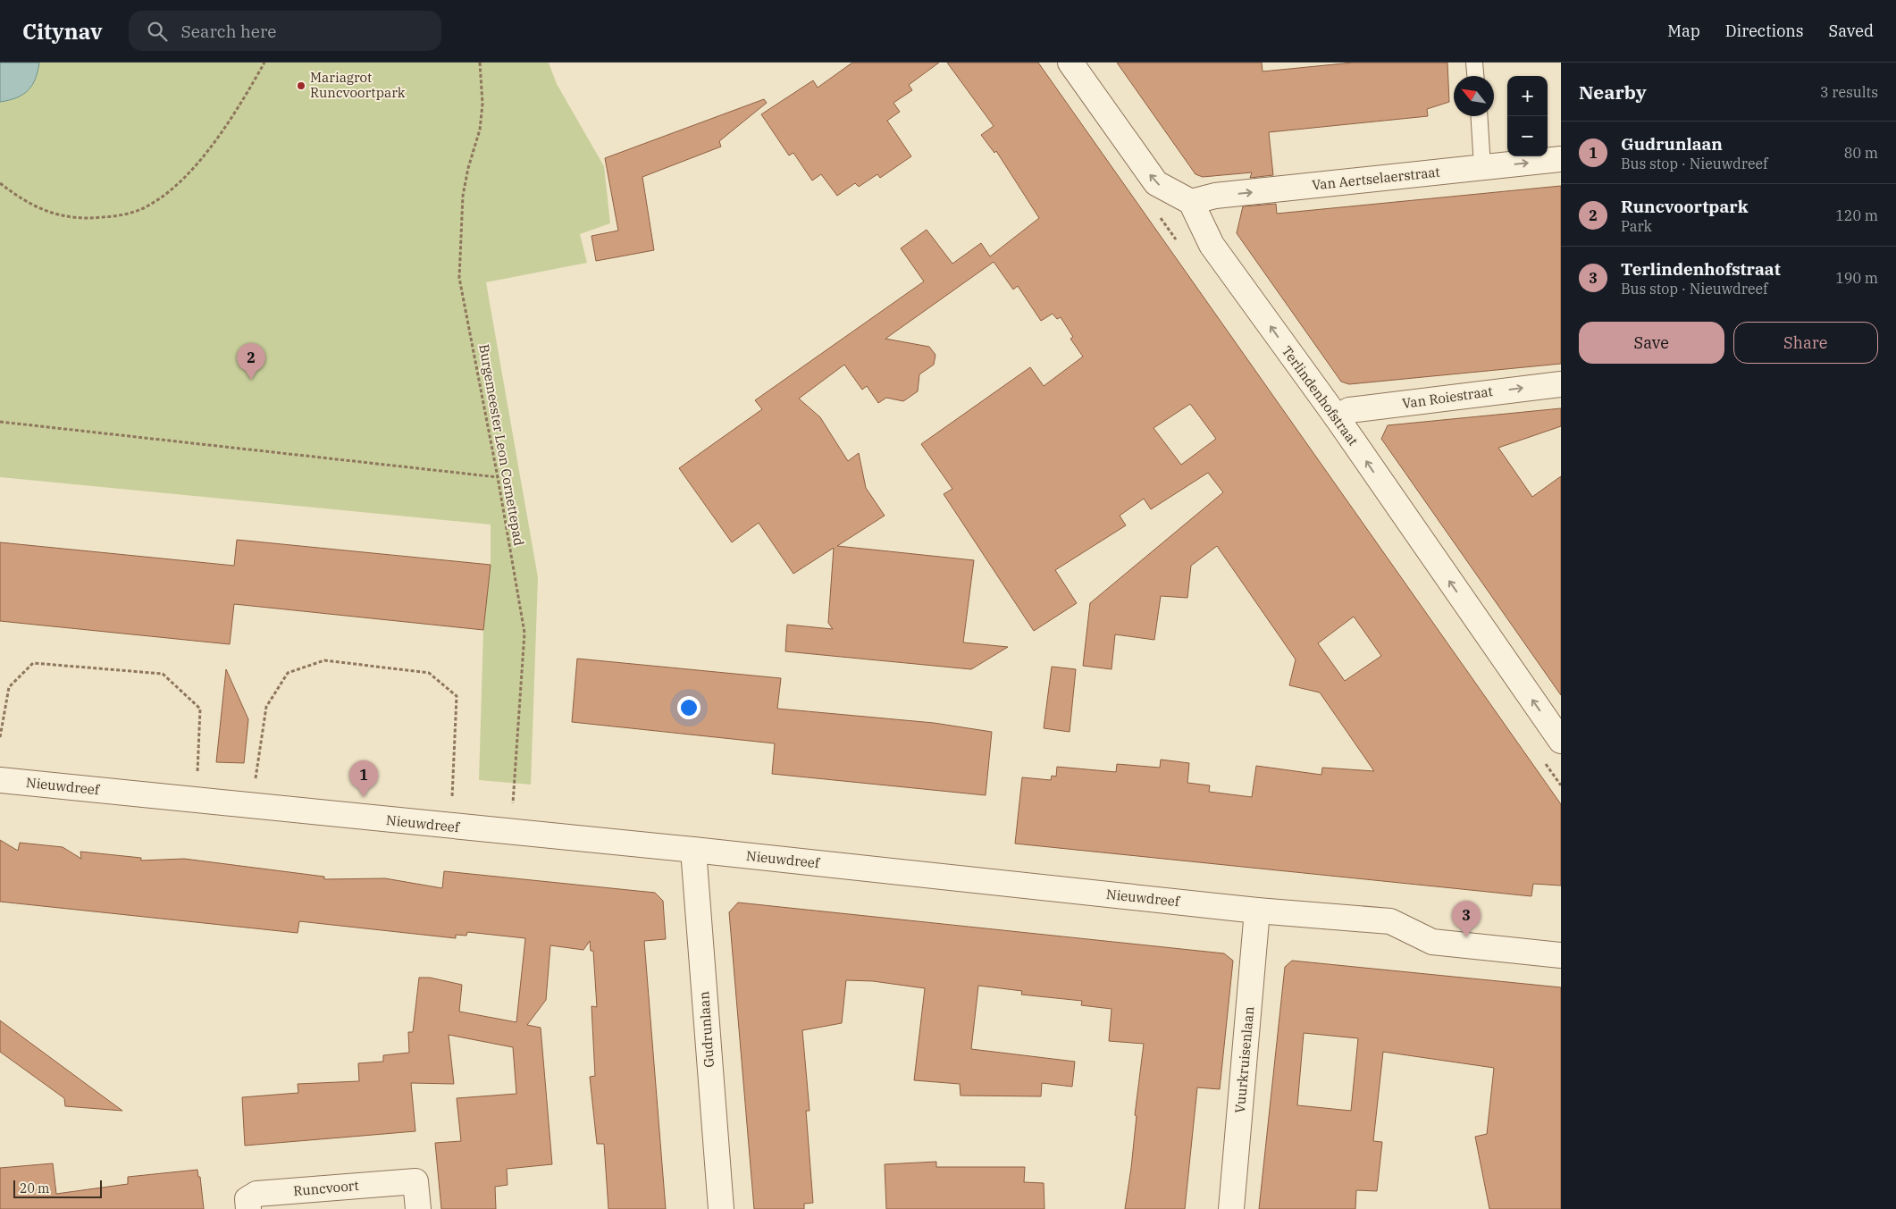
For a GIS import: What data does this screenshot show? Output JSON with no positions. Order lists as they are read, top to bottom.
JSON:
{
  "streets": {
    "street": [
      "Van Aertselaerstraat",
      "Terlindenhofstraat",
      "Van Roiestraat",
      "Nieuwdreef",
      "Gudrunlaan",
      "Vuurkruisenlaan",
      "Runcvoort"
    ],
    "path": ["Burgemeester Leon Cornettepad"]
  },
  "crossings": [
    ["Van Aertselaerstraat", "Terlindenhofstraat"],
    ["Terlindenhofstraat", "Van Roiestraat"],
    ["Burgemeester Leon Cornettepad", "Nieuwdreef"],
    ["Nieuwdreef", "Gudrunlaan"],
    ["Nieuwdreef", "Vuurkruisenlaan"]
  ],
  "one_way": ["Van Aertselaerstraat", "Terlindenhofstraat", "Van Roiestraat"],
  "places": ["Mariagrot Runcvoortpark"],
  "scale_bar": "20 m",
  "north": "top left",
  "page": {
    "header": "Citynav",
    "search": "Search here",
    "nav": ["Map", "Directions", "Saved"],
    "heading": ["Nearby", "3 results"],
    "map_buttons": ["+", "−"],
    "list": [
      {
        "mark": "1",
        "name": "Gudrunlaan",
        "note": "Bus stop · Nieuwdreef",
        "value": "80 m"
      },
      {
        "mark": "2",
        "name": "Runcvoortpark",
        "note": "Park",
        "value": "120 m"
      },
      {
        "mark": "3",
        "name": "Terlindenhofstraat",
        "note": "Bus stop · Nieuwdreef",
        "value": "190 m"
      }
    ],
    "buttons": ["Save", "Share"],
    "pins": ["2", "1", "3"],
    "scale": "20 m"
  }
}
